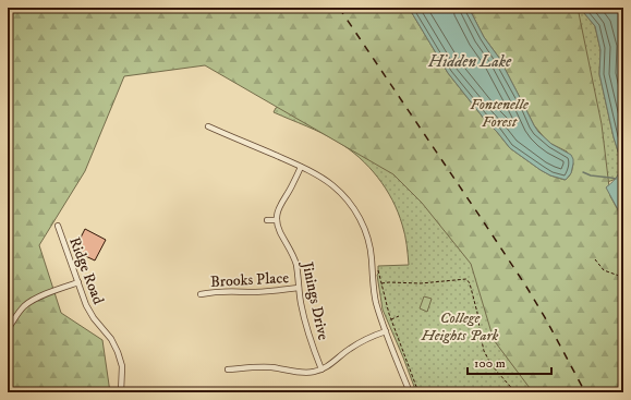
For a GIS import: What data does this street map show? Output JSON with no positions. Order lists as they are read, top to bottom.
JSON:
{
  "streets": {
    "street": ["Ridge Road", "Brooks Place", "Jinings Drive"]
  },
  "crossings": [
    ["Brooks Place", "Jinings Drive"]
  ],
  "water": ["Hidden Lake"],
  "parks": ["Fontenelle Forest", "College Heights Park"],
  "scale_bar": "100 m"
}
